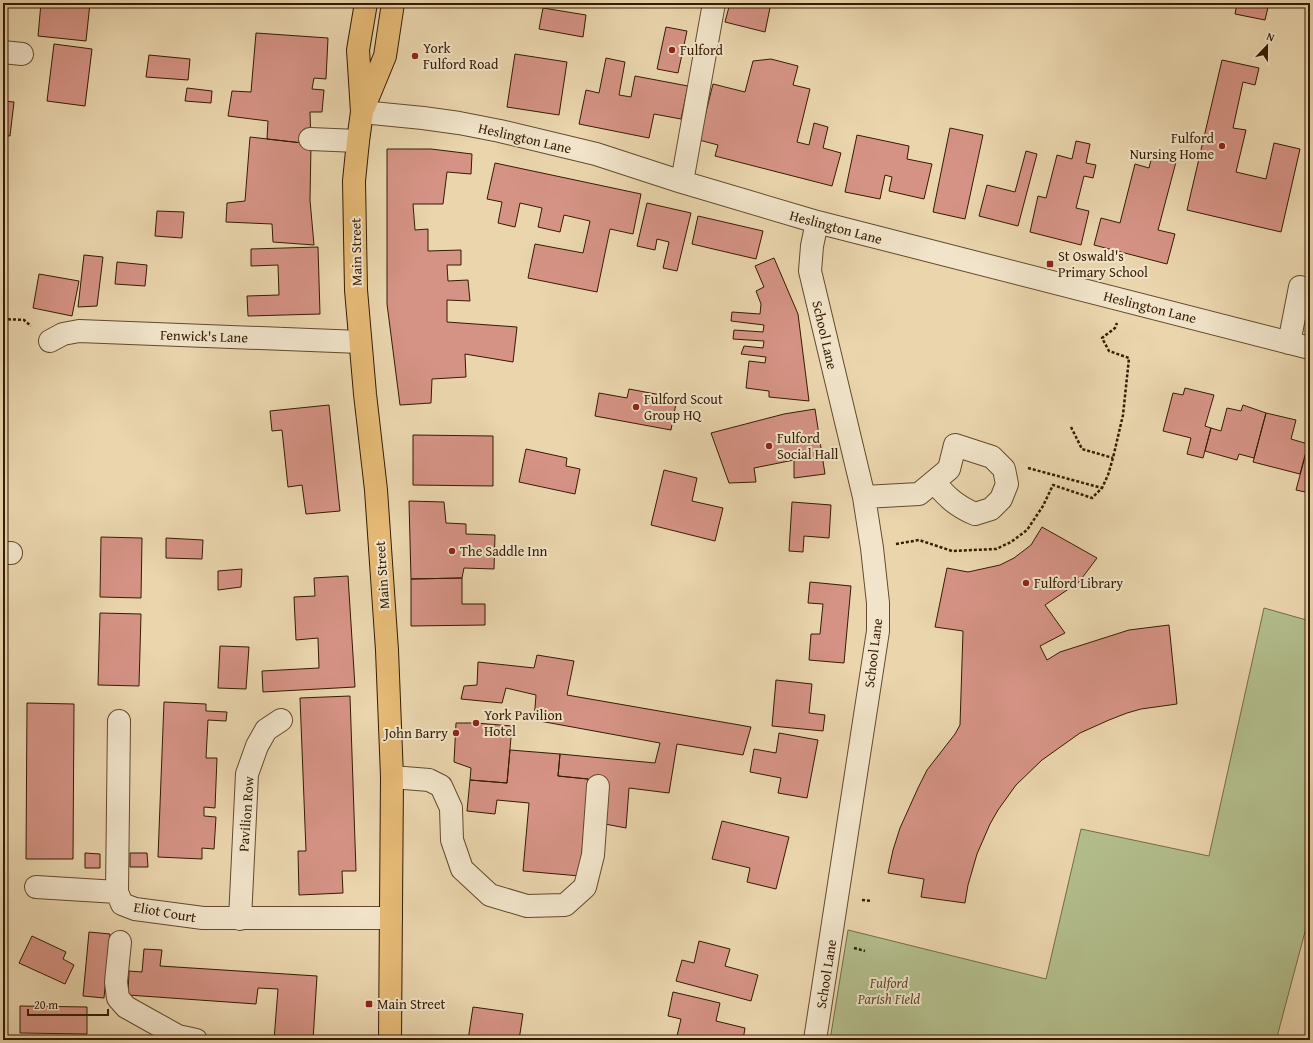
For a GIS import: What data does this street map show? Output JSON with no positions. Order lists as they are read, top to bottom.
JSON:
{
  "streets": {
    "main road": ["Main Street"],
    "street": [
      "Heslington Lane",
      "School Lane",
      "Fenwick's Lane",
      "Pavilion Row",
      "Eliot Court"
    ]
  },
  "crossings": [
    ["Heslington Lane", "Main Street"],
    ["Heslington Lane", "School Lane"],
    ["Main Street", "Fenwick's Lane"],
    ["Main Street", "Eliot Court"],
    ["Pavilion Row", "Eliot Court"]
  ],
  "parks": ["Fulford Parish Field"],
  "places": {
    "other": [
      "Fulford",
      "York Fulford Road",
      "Fulford Nursing Home",
      "Fulford Scout Group HQ",
      "Fulford Social Hall",
      "The Saddle Inn",
      "Fulford Library",
      "York Pavilion Hotel",
      "John Barry"
    ],
    "transit": ["St Oswald's Primary School", "Main Street"]
  },
  "scale_bar": "20 m",
  "north": "top"
}
